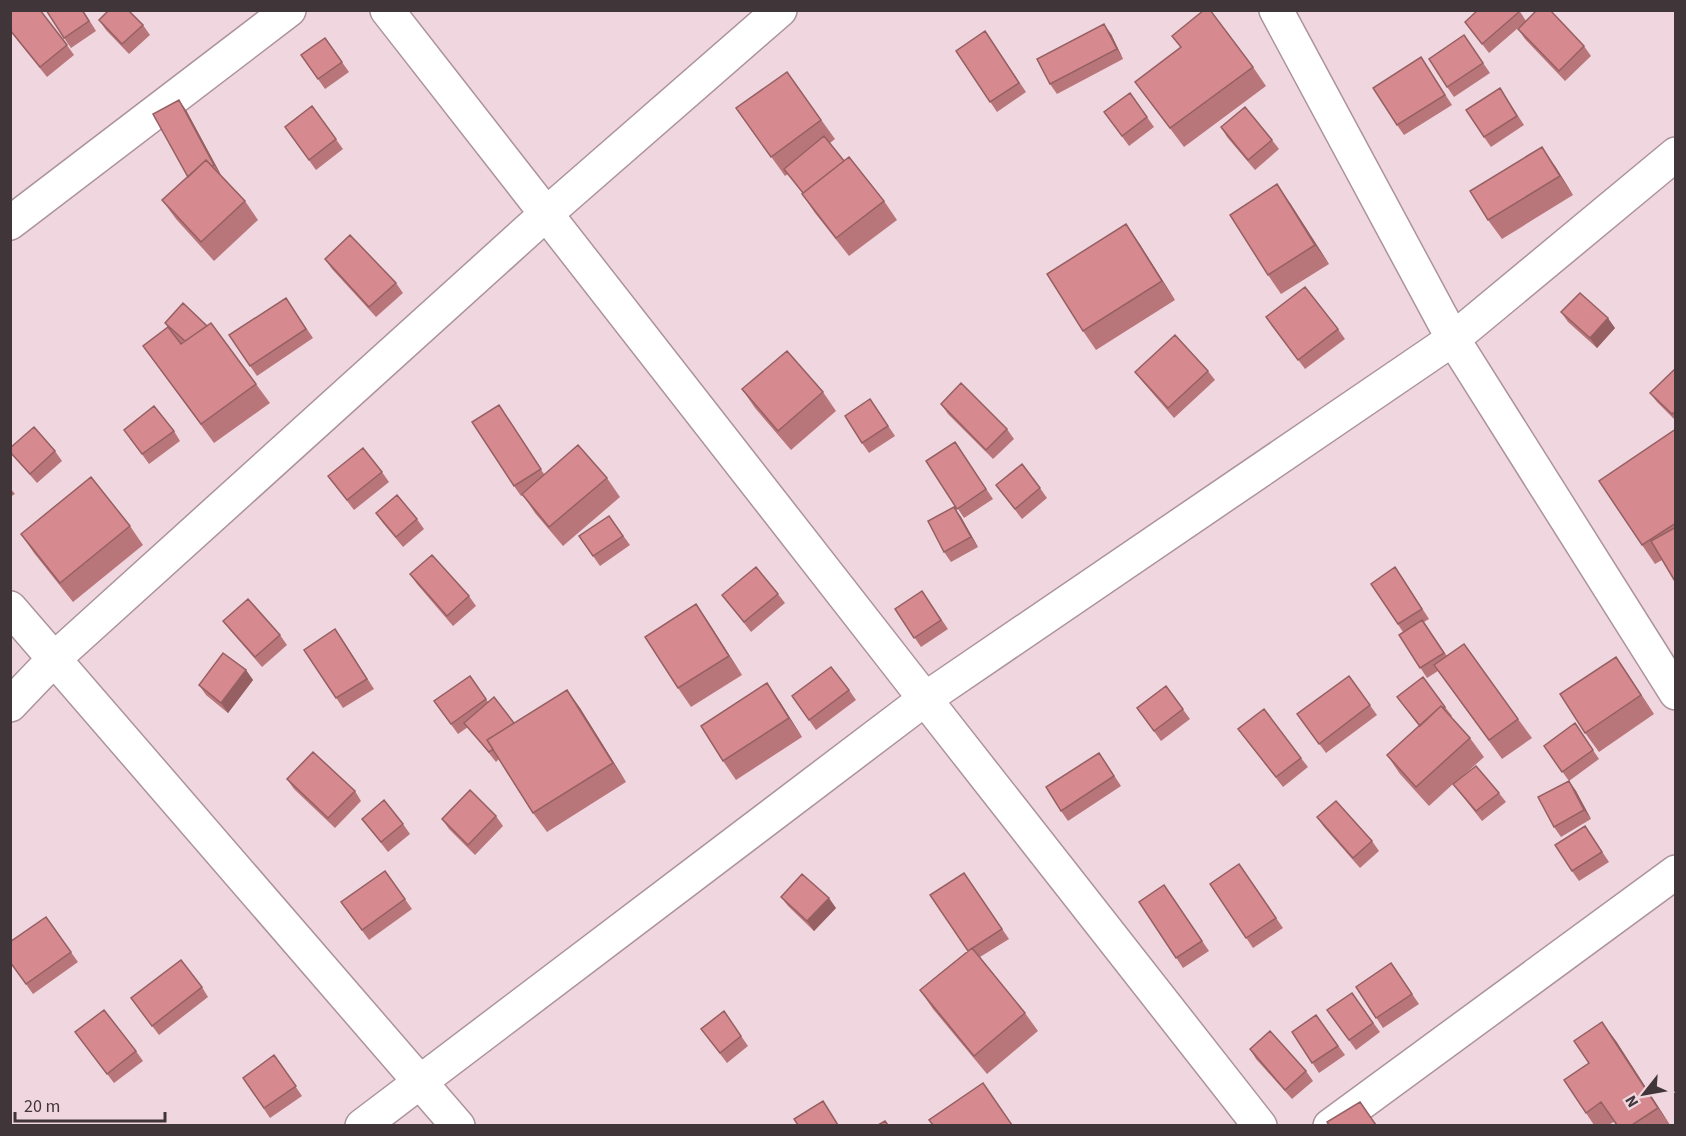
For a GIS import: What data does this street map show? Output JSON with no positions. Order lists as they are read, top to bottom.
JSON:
{
  "scale_bar": "20 m",
  "north": "bottom left"
}
